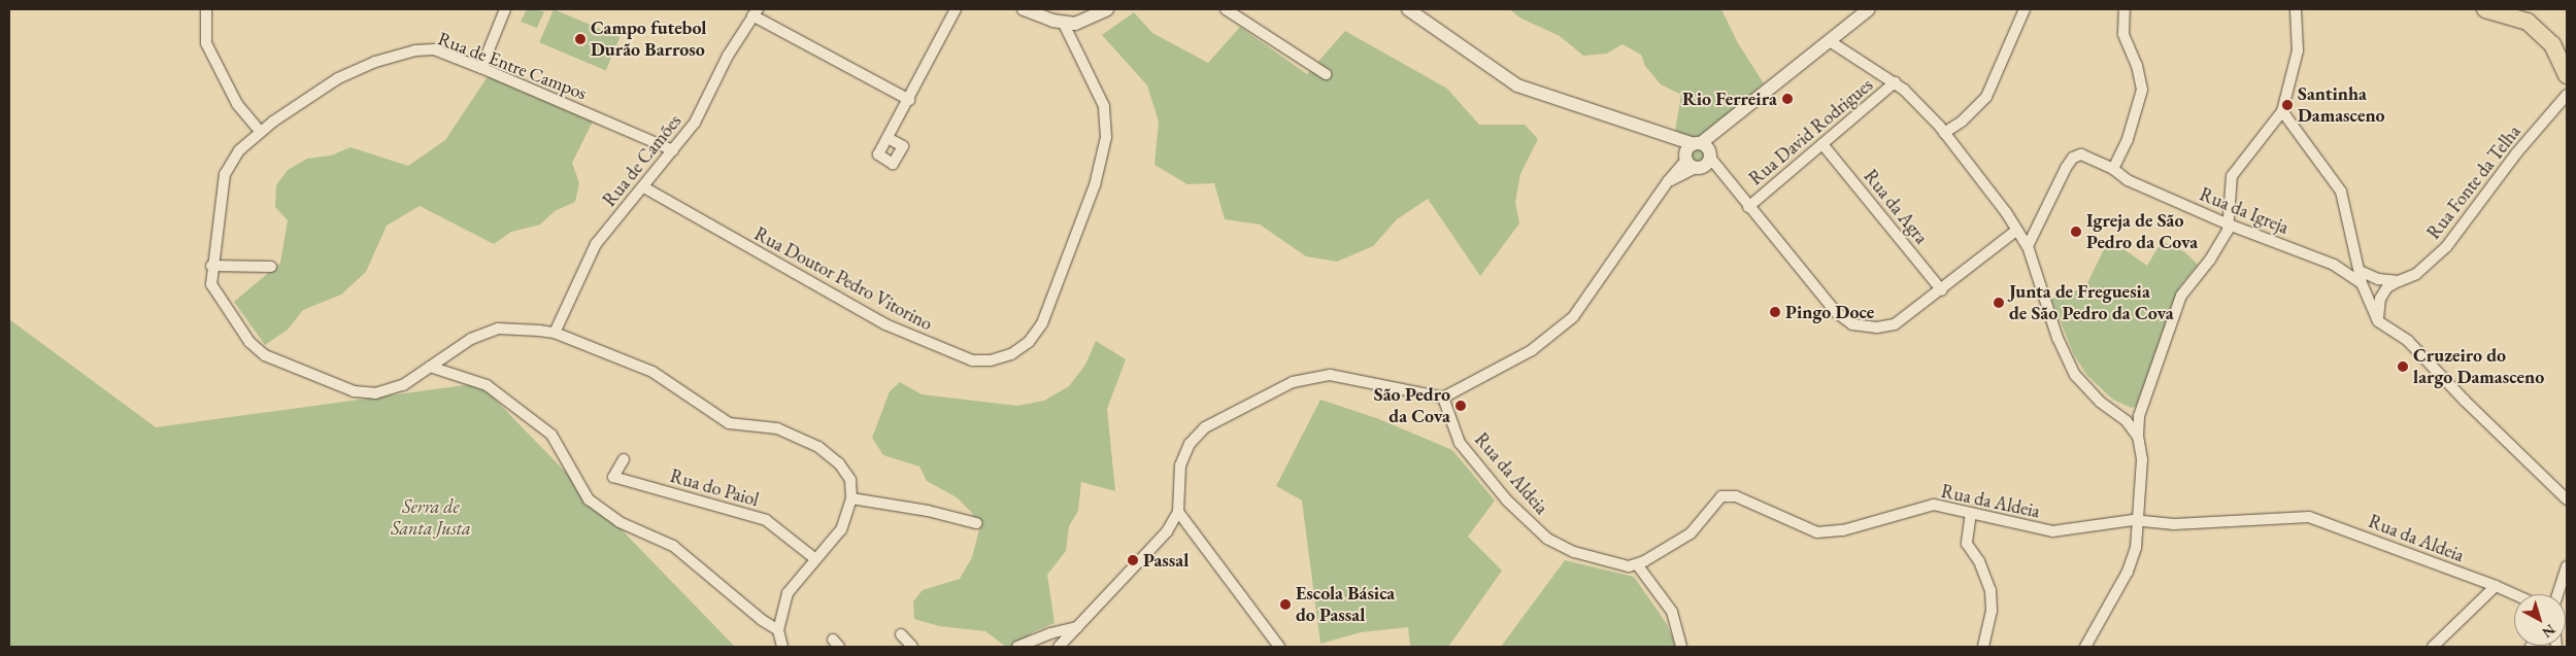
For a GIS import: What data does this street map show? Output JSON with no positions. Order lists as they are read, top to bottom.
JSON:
{
  "streets": {
    "street": [
      "Rua de Entre Campos",
      "Rua David Rodrigues",
      "Rua de Camões",
      "Rua Fonte da Telha",
      "Rua da Agra",
      "Rua da Igreja",
      "Rua Doutor Pedro Vitorino",
      "Rua da Aldeia",
      "Rua do Paiol"
    ]
  },
  "crossings": [
    ["Rua de Entre Campos", "Rua de Camões"],
    ["Rua David Rodrigues", "Rua da Agra"],
    ["Rua de Camões", "Rua Doutor Pedro Vitorino"]
  ],
  "parks": ["Serra de Santa Justa"],
  "places": [
    "Campo futebol Durão Barroso",
    "Rio Ferreira",
    "Santinha Damasceno",
    "Igreja de São Pedro da Cova",
    "Junta de Freguesia de São Pedro da Cova",
    "Pingo Doce",
    "Cruzeiro do largo Damasceno",
    "São Pedro da Cova",
    "Passal",
    "Escola Básica do Passal"
  ],
  "north": "bottom right"
}
